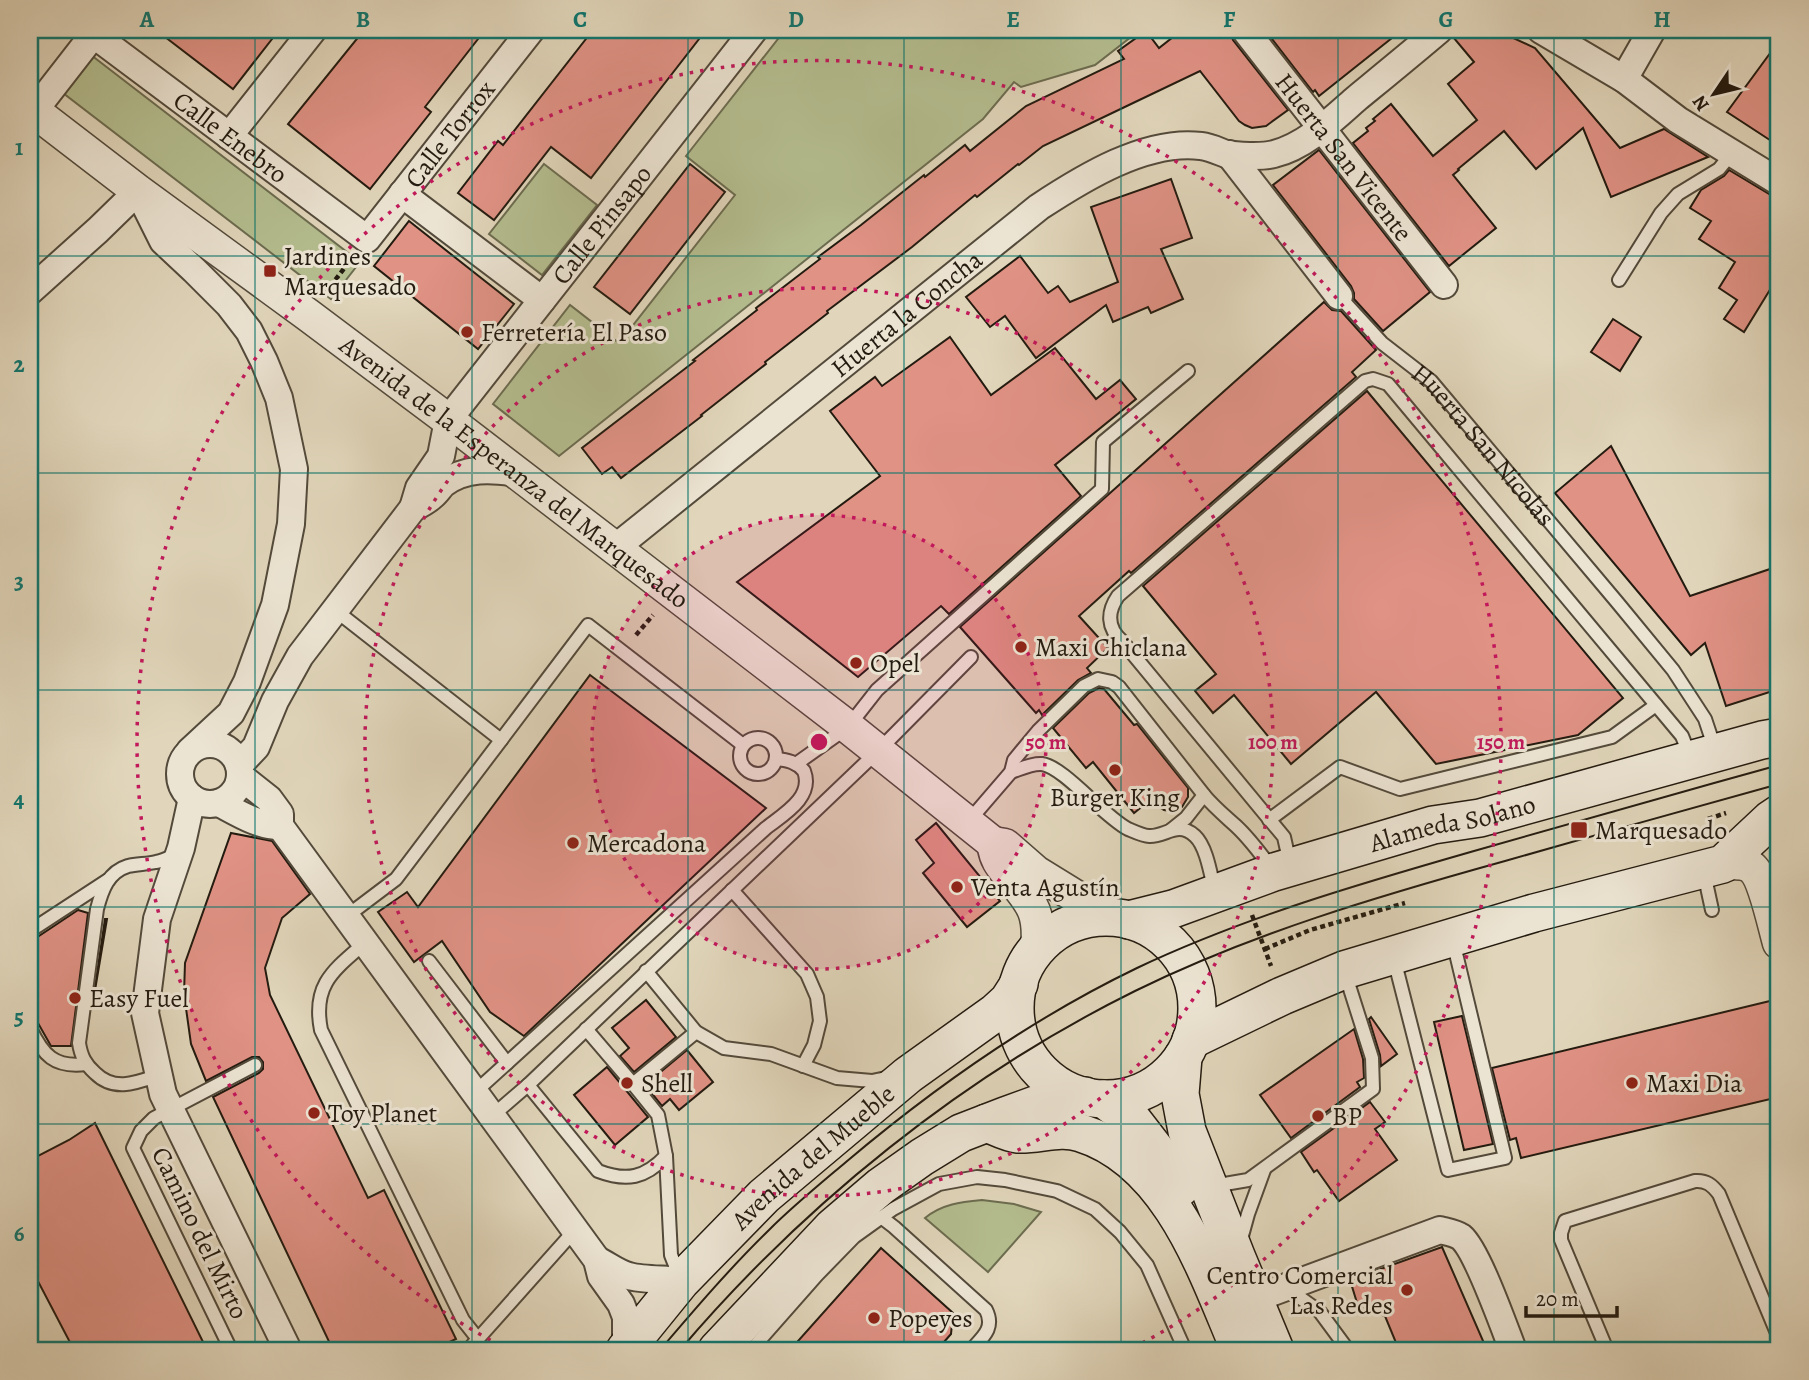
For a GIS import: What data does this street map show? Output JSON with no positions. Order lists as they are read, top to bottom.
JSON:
{
  "streets": {
    "main road": ["Alameda Solano", "Avenida del Mueble"],
    "street": [
      "Calle Torrox",
      "Calle Enebro",
      "Huerta San Vicente",
      "Calle Pinsapo",
      "Huerta la Concha",
      "Huerta San Nicolás",
      "Avenida de la Esperanza del Marquesado"
    ],
    "lane": ["Camino del Mirto"]
  },
  "crossings": [
    ["Calle Torrox", "Calle Enebro"],
    ["Calle Pinsapo", "Avenida de la Esperanza del Marquesado"],
    ["Huerta la Concha", "Huerta San Nicolás"],
    ["Huerta la Concha", "Avenida de la Esperanza del Marquesado"],
    ["Huerta San Nicolás", "Alameda Solano"],
    ["Alameda Solano", "Avenida del Mueble"]
  ],
  "places": {
    "transit": ["Jardines Marquesado", "Marquesado"],
    "other": [
      "Ferretería El Paso",
      "Maxi Chiclana",
      "Opel",
      "Burger King",
      "Mercadona",
      "Venta Agustín",
      "Easy Fuel",
      "Shell",
      "Maxi Dia",
      "Toy Planet",
      "BP",
      "Centro Comercial Las Redes",
      "Popeyes"
    ]
  },
  "scale_bar": "20 m",
  "north": "bottom left",
  "grid": {
    "columns": [
      "A",
      "B",
      "C",
      "D",
      "E",
      "F",
      "G",
      "H"
    ],
    "rows": [
      "1",
      "2",
      "3",
      "4",
      "5",
      "6"
    ]
  },
  "rings": ["50 m", "100 m", "150 m"]
}
